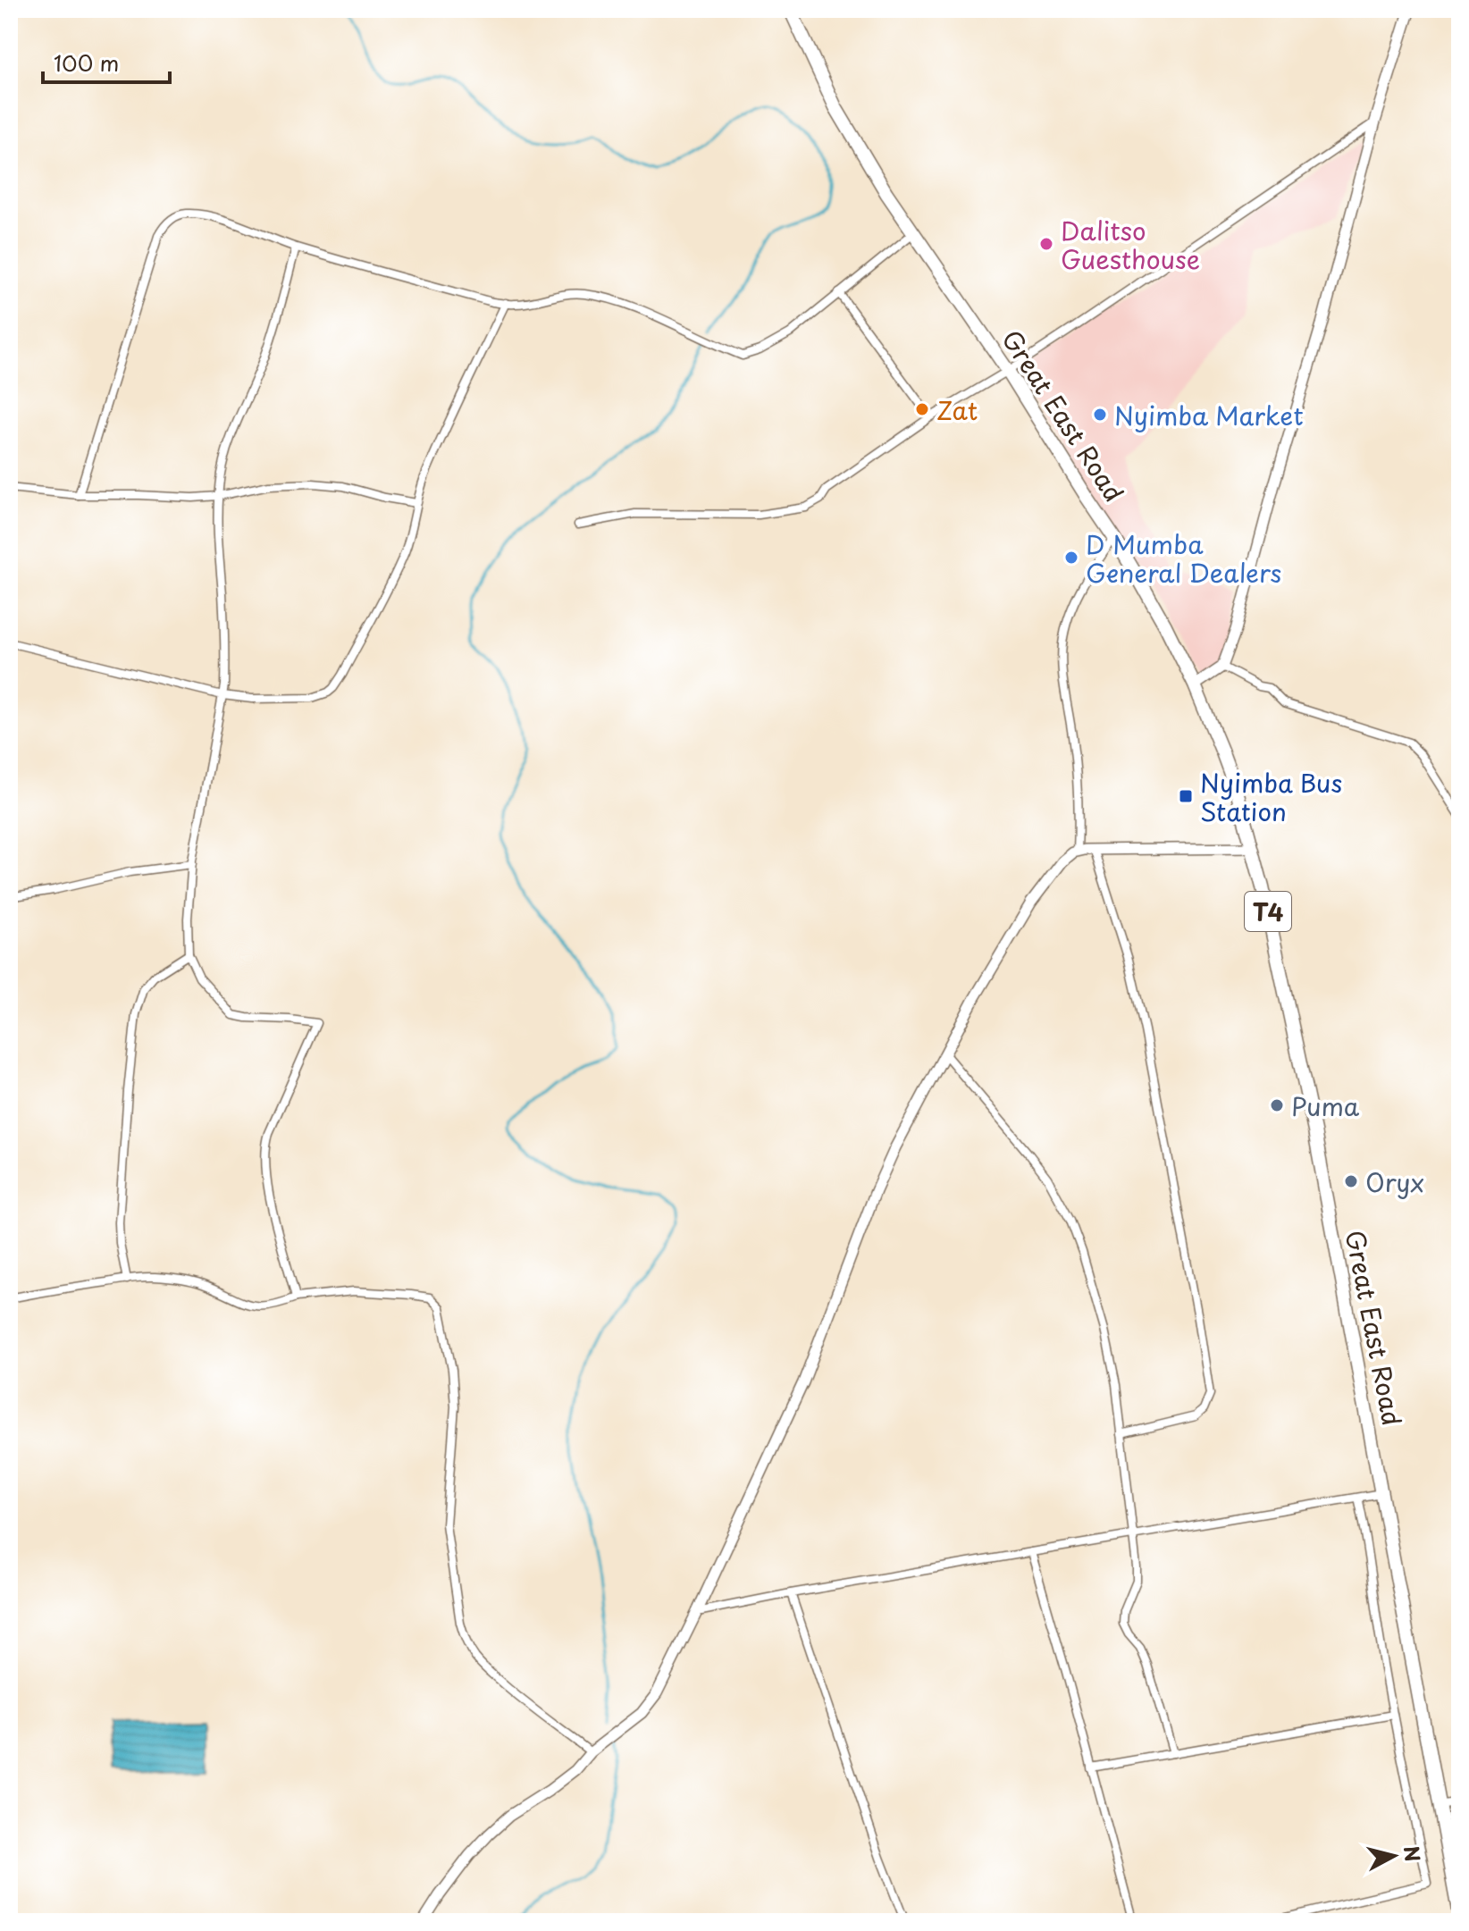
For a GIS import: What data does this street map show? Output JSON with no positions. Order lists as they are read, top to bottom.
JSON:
{
  "streets": {
    "highway": ["Great East Road", "T4"]
  },
  "places": {
    "other": [
      "Dalitso Guesthouse",
      "Zat",
      "Nyimba Market",
      "D Mumba General Dealers",
      "Puma",
      "Oryx"
    ],
    "transit": ["Nyimba Bus Station"]
  },
  "scale_bar": "100 m",
  "north": "right"
}
